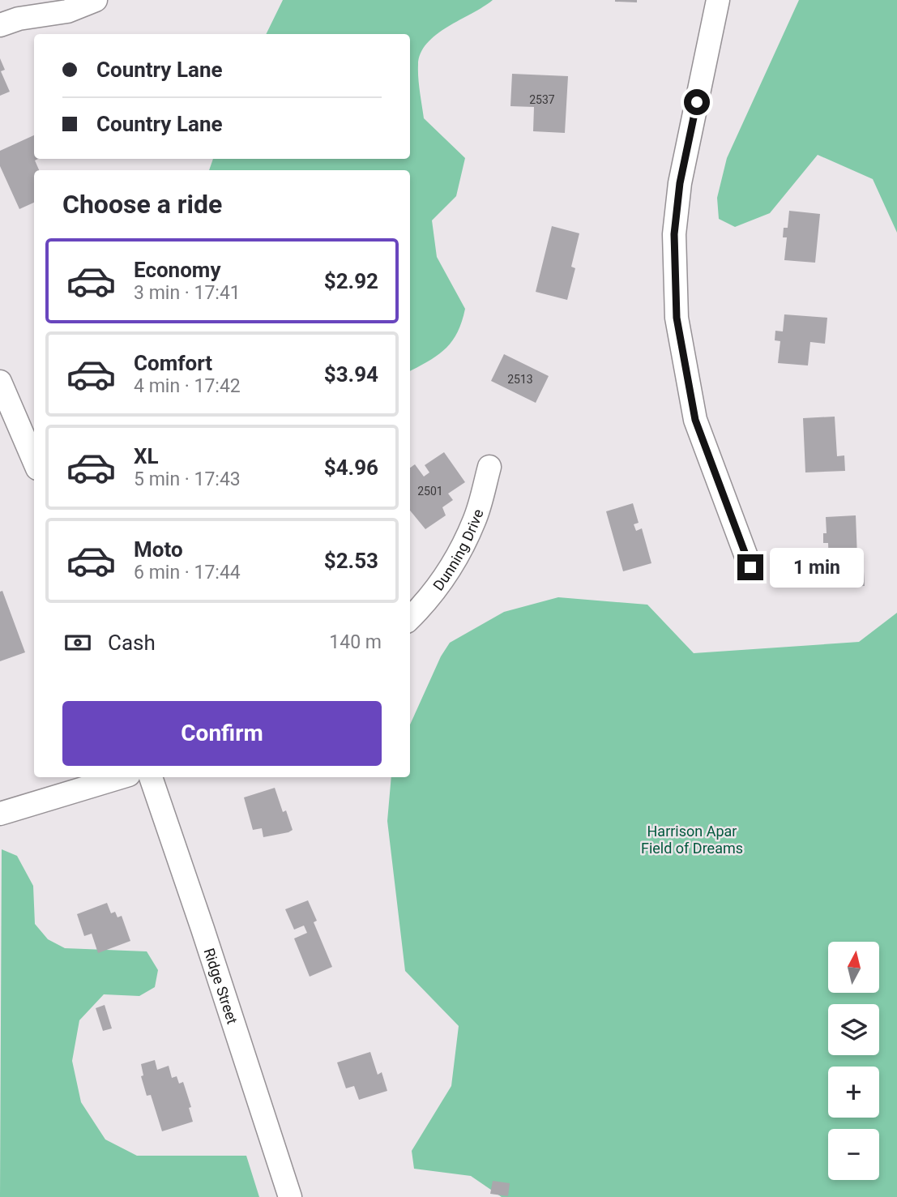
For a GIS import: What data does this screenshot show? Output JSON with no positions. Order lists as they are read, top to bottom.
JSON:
{
  "streets": {
    "street": ["Dunning Drive", "Ridge Street"]
  },
  "parks": ["Harrison Apar Field of Dreams"],
  "house_numbers": ["2537", "2513", "2501"],
  "north": "top",
  "page": {
    "banner": ["Country Lane", "Country Lane"],
    "heading": "Choose a ride",
    "list": [
      {
        "name": "Economy",
        "note": "3 min · 17:41",
        "value": "$2.92"
      },
      {
        "name": "Comfort",
        "note": "4 min · 17:42",
        "value": "$3.94"
      },
      {
        "name": "XL",
        "note": "5 min · 17:43",
        "value": "$4.96"
      },
      {
        "name": "Moto",
        "note": "6 min · 17:44",
        "value": "$2.53"
      }
    ],
    "bubble": "1 min",
    "pay": ["Cash", "140 m"],
    "buttons": "Confirm",
    "map_buttons": ["+", "−"]
  }
}
